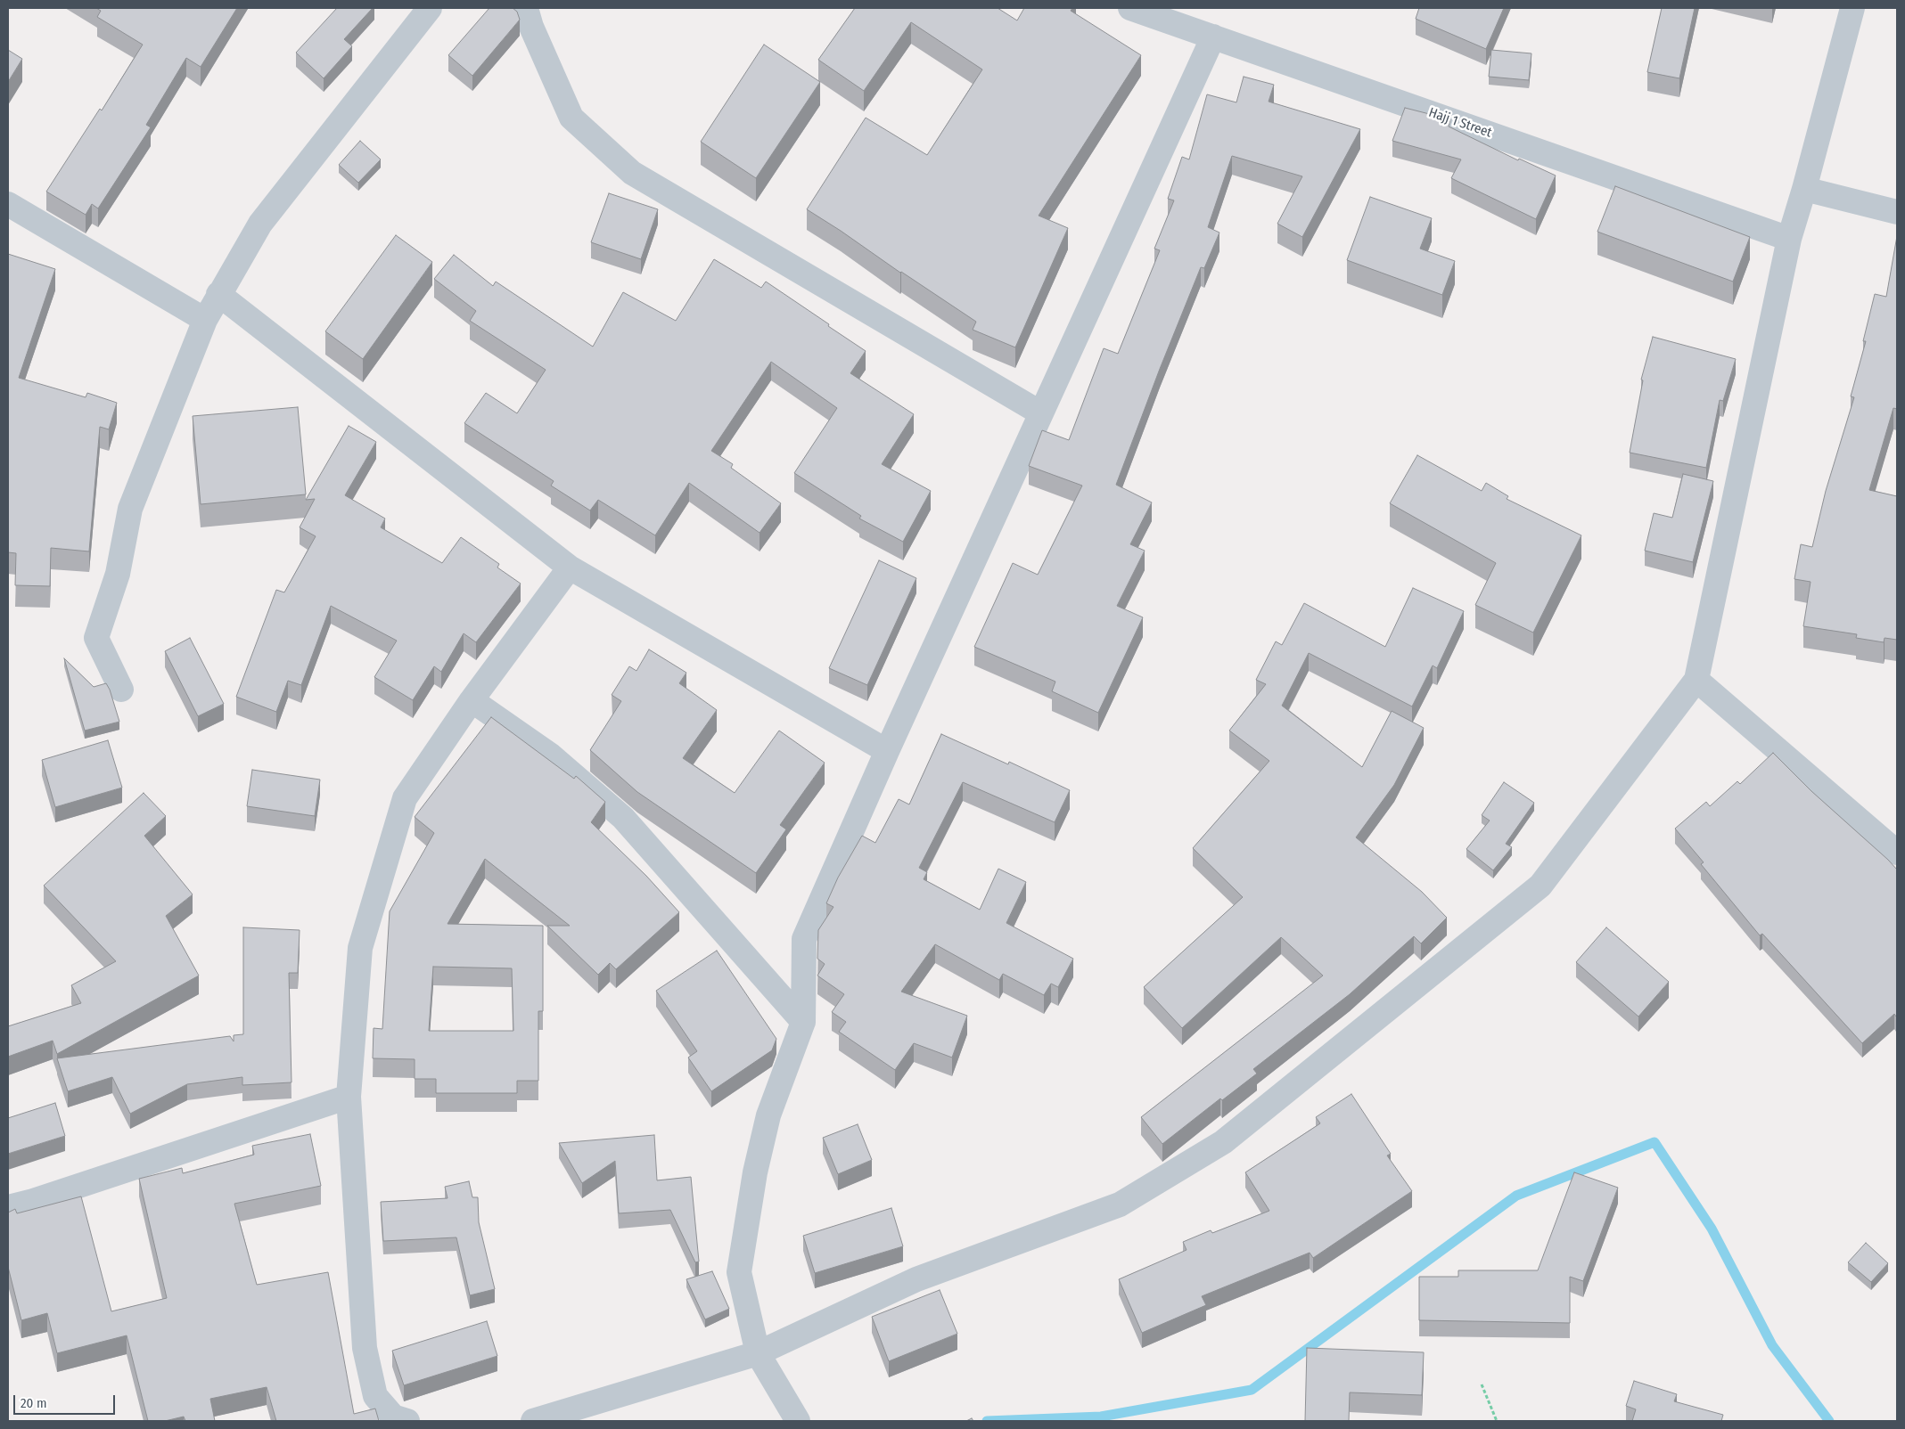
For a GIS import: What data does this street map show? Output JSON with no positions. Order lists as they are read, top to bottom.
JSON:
{
  "streets": {
    "street": ["Hajj 1 Street"]
  },
  "scale_bar": "20 m"
}
